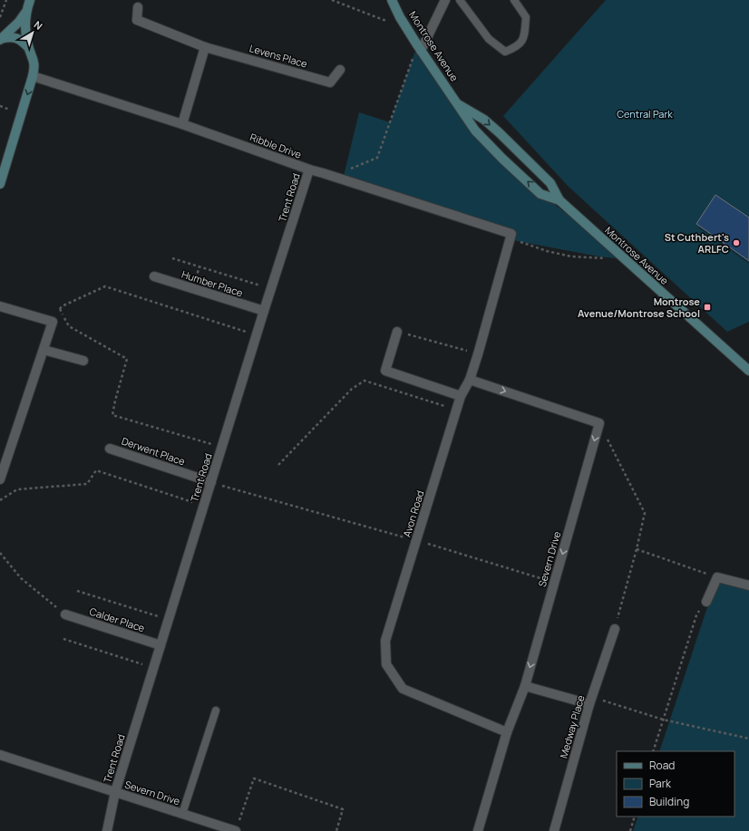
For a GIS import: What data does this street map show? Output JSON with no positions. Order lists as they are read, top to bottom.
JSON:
{
  "streets": {
    "street": [
      "Montrose Avenue",
      "Levens Place",
      "Ribble Drive",
      "Trent Road",
      "Humber Place",
      "Derwent Place",
      "Avon Road",
      "Severn Drive",
      "Calder Place",
      "Medway Place"
    ]
  },
  "crossings": [
    ["Ribble Drive", "Trent Road"],
    ["Ribble Drive", "Avon Road"],
    ["Trent Road", "Humber Place"],
    ["Trent Road", "Derwent Place"],
    ["Trent Road", "Severn Drive"],
    ["Trent Road", "Calder Place"],
    ["Avon Road", "Severn Drive"]
  ],
  "one_way": ["Severn Drive"],
  "parks": ["Central Park"],
  "places": {
    "other": ["St Cuthbert's ARLFC"],
    "transit": ["Montrose Avenue/Montrose School"]
  },
  "legend": ["Road", "Park", "Building"],
  "north": "top right"
}
